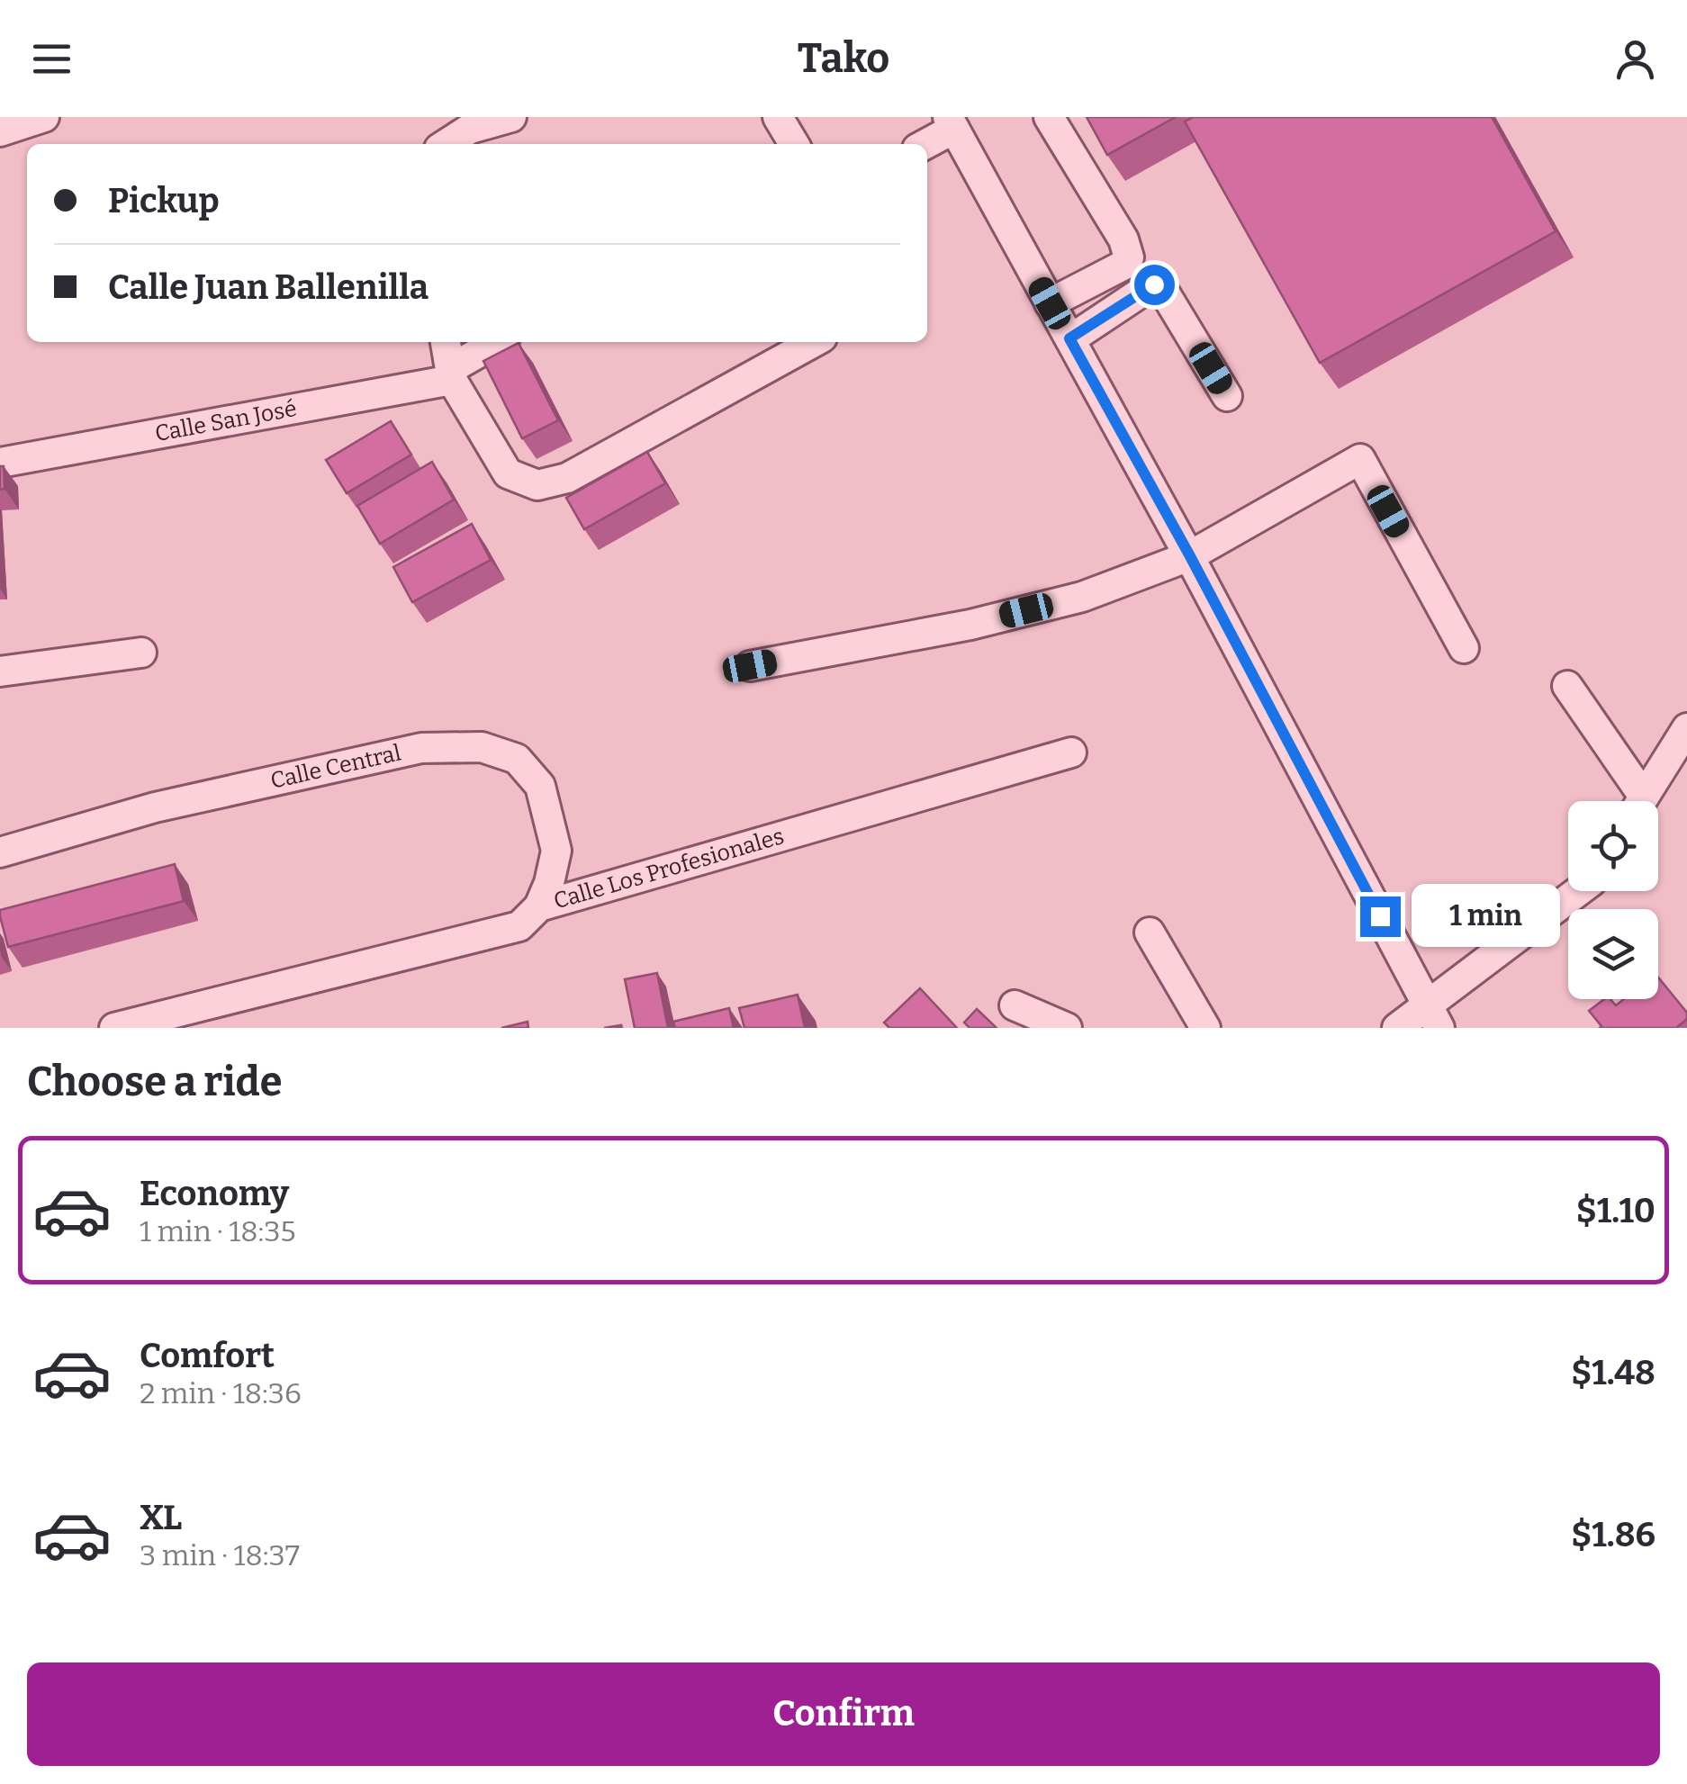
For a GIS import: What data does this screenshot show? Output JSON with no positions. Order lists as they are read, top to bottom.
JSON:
{
  "streets": {
    "street": ["Calle San José", "Calle Central", "Calle Los Profesionales"]
  },
  "crossings": [
    ["Calle Central", "Calle Los Profesionales"]
  ],
  "page": {
    "header": "Tako",
    "banner": ["Pickup", "Calle Juan Ballenilla"],
    "bubble": "1 min",
    "heading": "Choose a ride",
    "list": [
      {
        "name": "Economy",
        "note": "1 min · 18:35",
        "value": "$1.10"
      },
      {
        "name": "Comfort",
        "note": "2 min · 18:36",
        "value": "$1.48"
      },
      {
        "name": "XL",
        "note": "3 min · 18:37",
        "value": "$1.86"
      }
    ],
    "buttons": "Confirm"
  }
}
